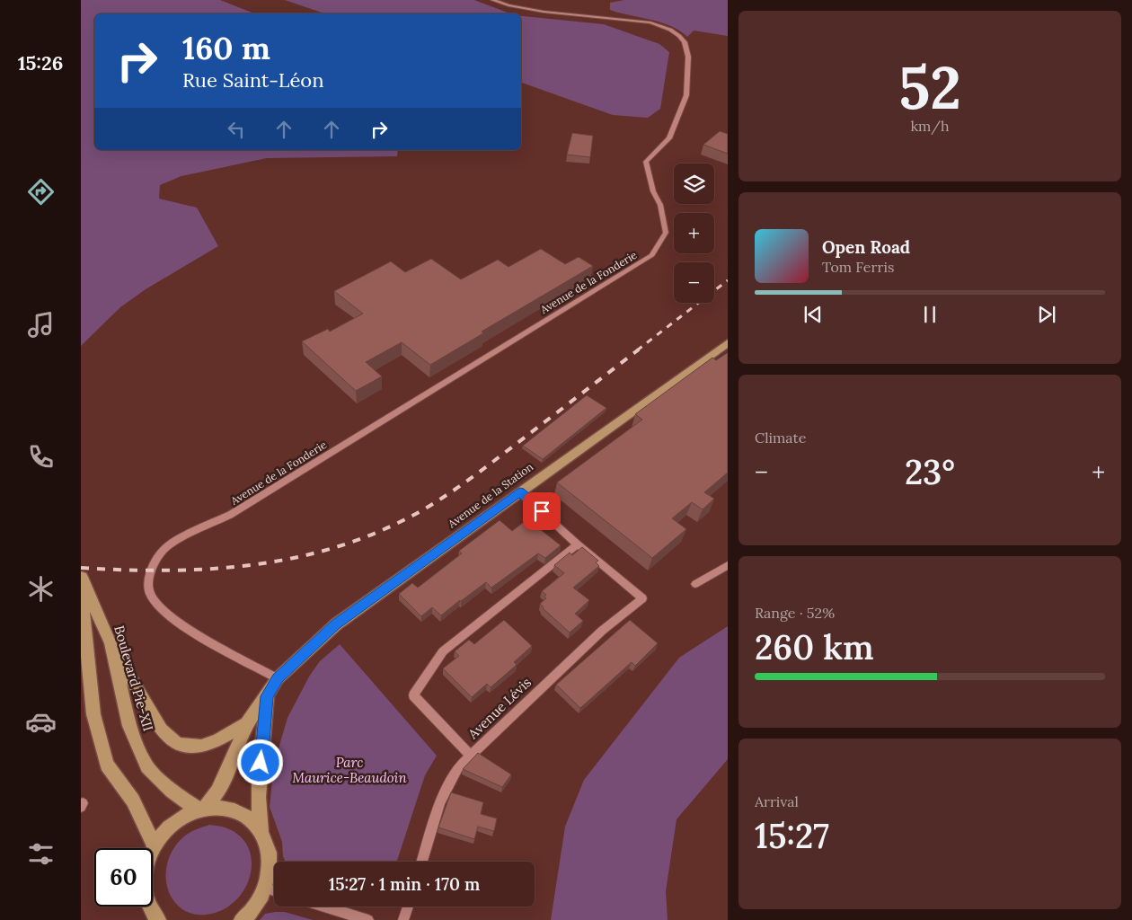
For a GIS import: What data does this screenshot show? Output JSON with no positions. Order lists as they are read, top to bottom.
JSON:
{
  "streets": {
    "main road": ["Avenue de la Station", "Boulevard Pie-XII"],
    "street": ["Avenue de la Fonderie", "Avenue Lévis"]
  },
  "crossings": [
    ["Avenue de la Fonderie", "Avenue de la Station"],
    ["Avenue de la Station", "Boulevard Pie-XII"]
  ],
  "parks": ["Parc Maurice-Beaudoin"],
  "page": {
    "tabs": "15:26",
    "tile": [
      ["52", "km/h"],
      "Climate",
      ["Range · 52%", "260 km"],
      ["Arrival", "15:27"]
    ],
    "turn": ["160 m", "Rue Saint-Léon"],
    "map_buttons": ["+", "−"],
    "song": ["Open Road", "Tom Ferris"],
    "heat": ["−", "23°", "+"],
    "limit": "60",
    "trip": "15:27 · 1 min · 170 m"
  }
}
